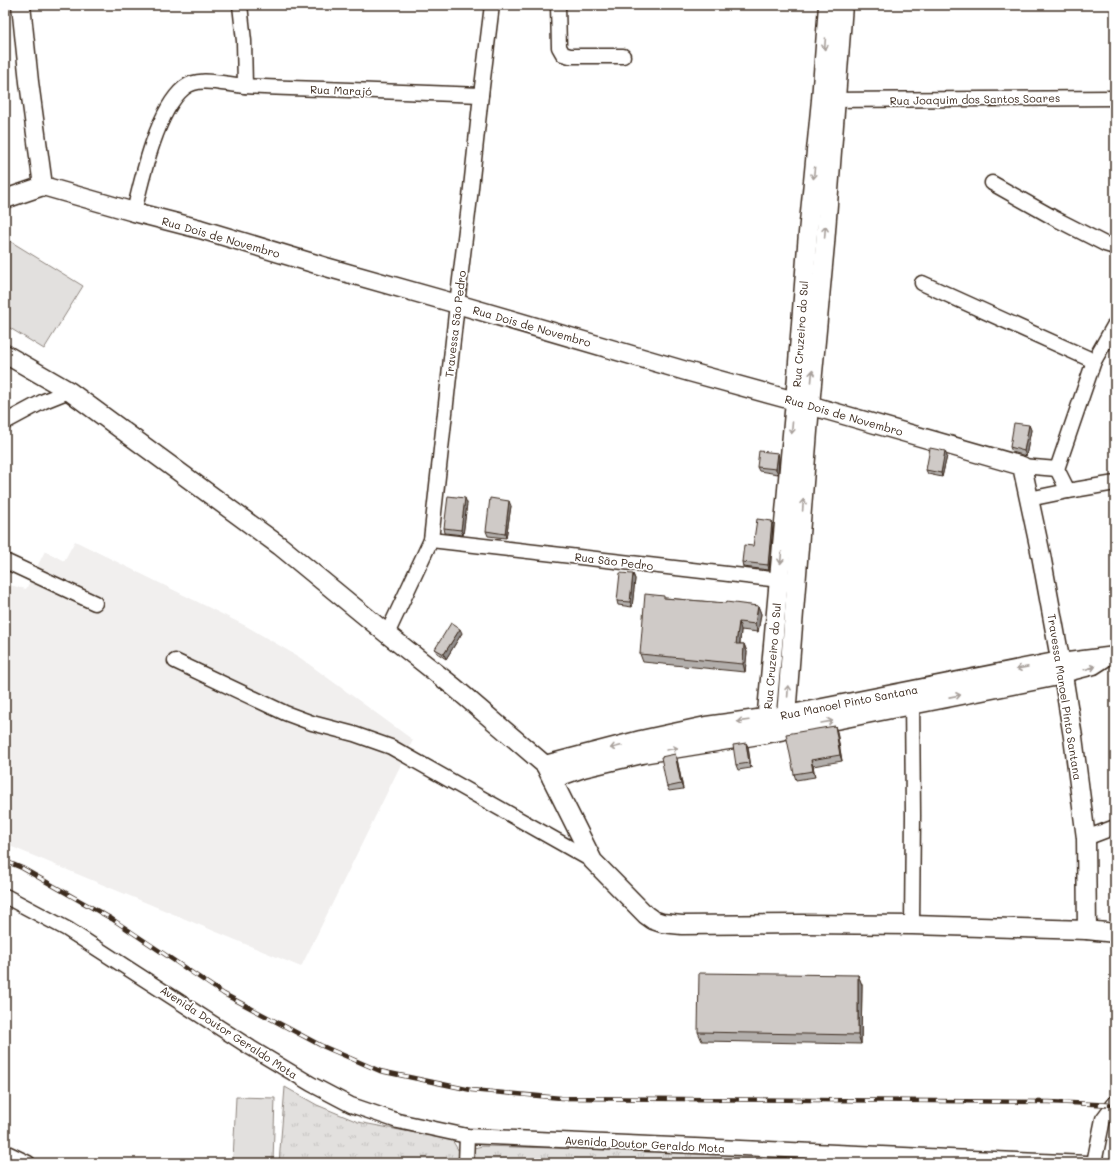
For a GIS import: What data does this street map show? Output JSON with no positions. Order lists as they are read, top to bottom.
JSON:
{
  "streets": {
    "street": [
      "Rua Marajó",
      "Rua Joaquim dos Santos Soares",
      "Rua Dois de Novembro",
      "Travessa São Pedro",
      "Rua Cruzeiro do Sul",
      "Rua São Pedro",
      "Travessa Manoel Pinto Santana",
      "Rua Manoel Pinto Santana",
      "Avenida Doutor Geraldo Mota"
    ]
  },
  "crossings": [
    ["Rua Marajó", "Rua Dois de Novembro"],
    ["Rua Marajó", "Travessa São Pedro"],
    ["Rua Joaquim dos Santos Soares", "Rua Cruzeiro do Sul"],
    ["Rua Dois de Novembro", "Travessa São Pedro"],
    ["Rua Dois de Novembro", "Rua Cruzeiro do Sul"],
    ["Rua Dois de Novembro", "Travessa Manoel Pinto Santana"],
    ["Travessa São Pedro", "Rua São Pedro"],
    ["Rua Cruzeiro do Sul", "Rua São Pedro"],
    ["Rua Cruzeiro do Sul", "Rua Manoel Pinto Santana"],
    ["Travessa Manoel Pinto Santana", "Rua Manoel Pinto Santana"]
  ]
}
